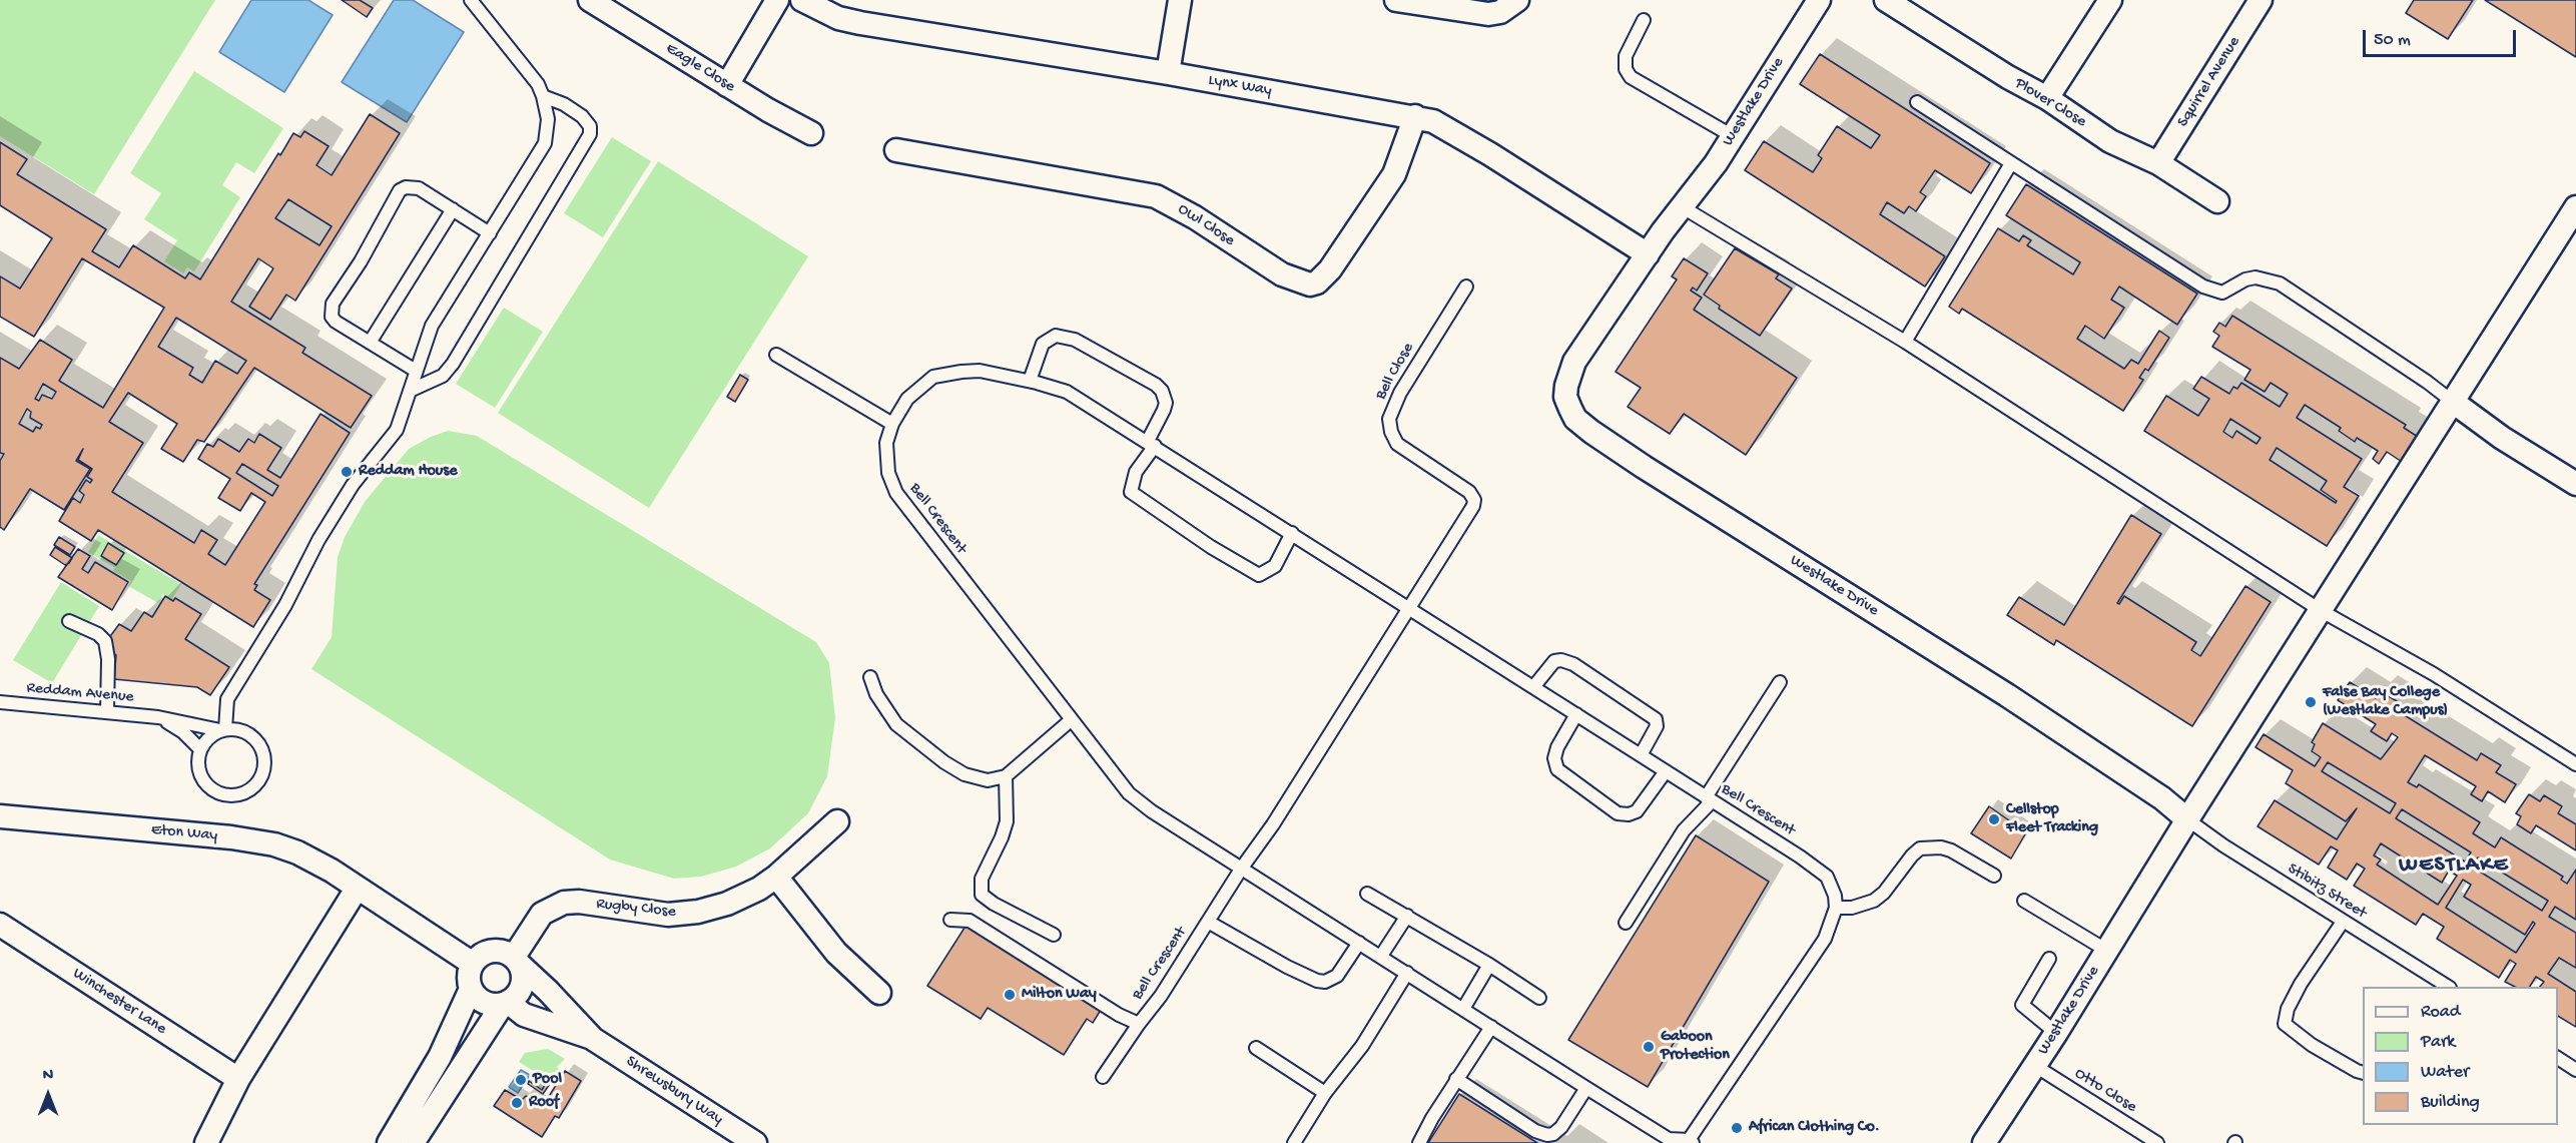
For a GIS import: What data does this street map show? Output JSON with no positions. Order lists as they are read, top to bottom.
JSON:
{
  "streets": {
    "street": [
      "Eagle Close",
      "Squirrel Avenue",
      "Lynx Way",
      "Westlake Drive",
      "Plover Close",
      "Owl Close",
      "Eton Way",
      "Rugby Close",
      "Winchester Lane",
      "Shrewsbury Way"
    ],
    "lane": [
      "Bell Close",
      "Bell Crescent",
      "Reddam Avenue",
      "Stibitz Street",
      "Otto Close"
    ]
  },
  "crossings": [
    ["Squirrel Avenue", "Plover Close"],
    ["Lynx Way", "Westlake Drive"],
    ["Lynx Way", "Owl Close"],
    ["Westlake Drive", "Stibitz Street"],
    ["Westlake Drive", "Otto Close"],
    ["Bell Close", "Bell Crescent"],
    ["Eton Way", "Rugby Close"]
  ],
  "districts": ["WESTLAKE"],
  "places": [
    "Reddam House",
    "False Bay College (Westlake Campus)",
    "Cellstop Fleet Tracking",
    "Milton Way",
    "Gaboon Protection",
    "Pool",
    "Roof",
    "African Clothing Co."
  ],
  "legend": [
    "Road",
    "Park",
    "Water",
    "Building"
  ],
  "scale_bar": "50 m",
  "north": "top"
}
